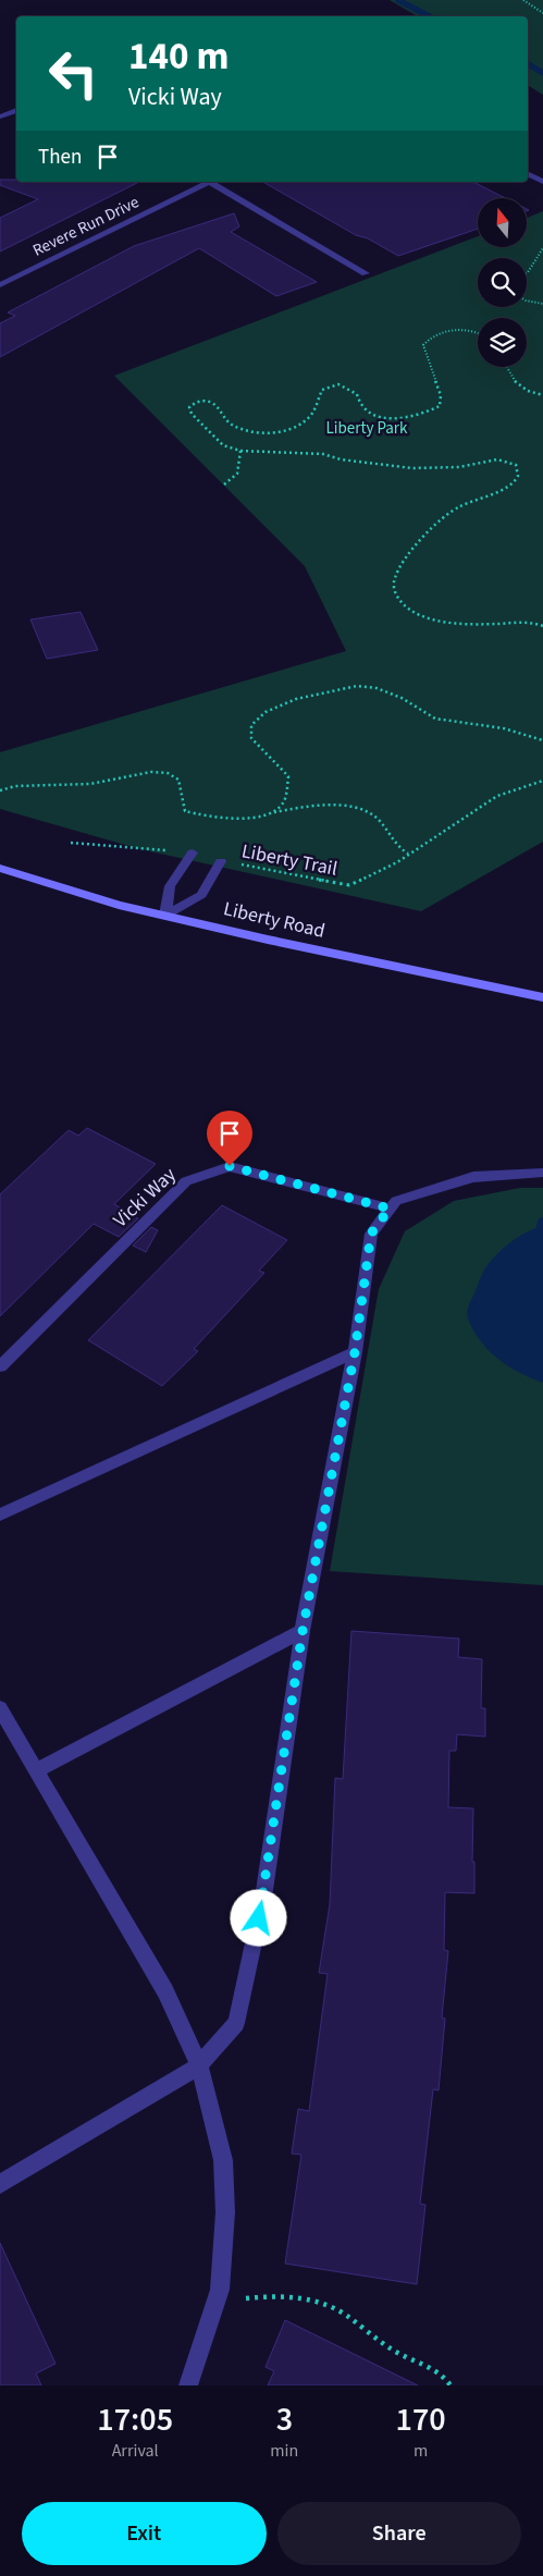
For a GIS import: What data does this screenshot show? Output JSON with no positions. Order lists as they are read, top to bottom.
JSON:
{
  "streets": {
    "main road": ["Liberty Road"],
    "street": ["Revere Run Drive", "Vicki Way"],
    "path": ["Liberty Trail"]
  },
  "parks": ["Liberty Park"],
  "north": "top",
  "page": {
    "turn": ["140 m", "Vicki Way"],
    "then": "Then",
    "eta": [
      "17:05",
      "Arrival",
      "3",
      "min",
      "170",
      "m"
    ],
    "buttons": ["Exit", "Share"]
  }
}
